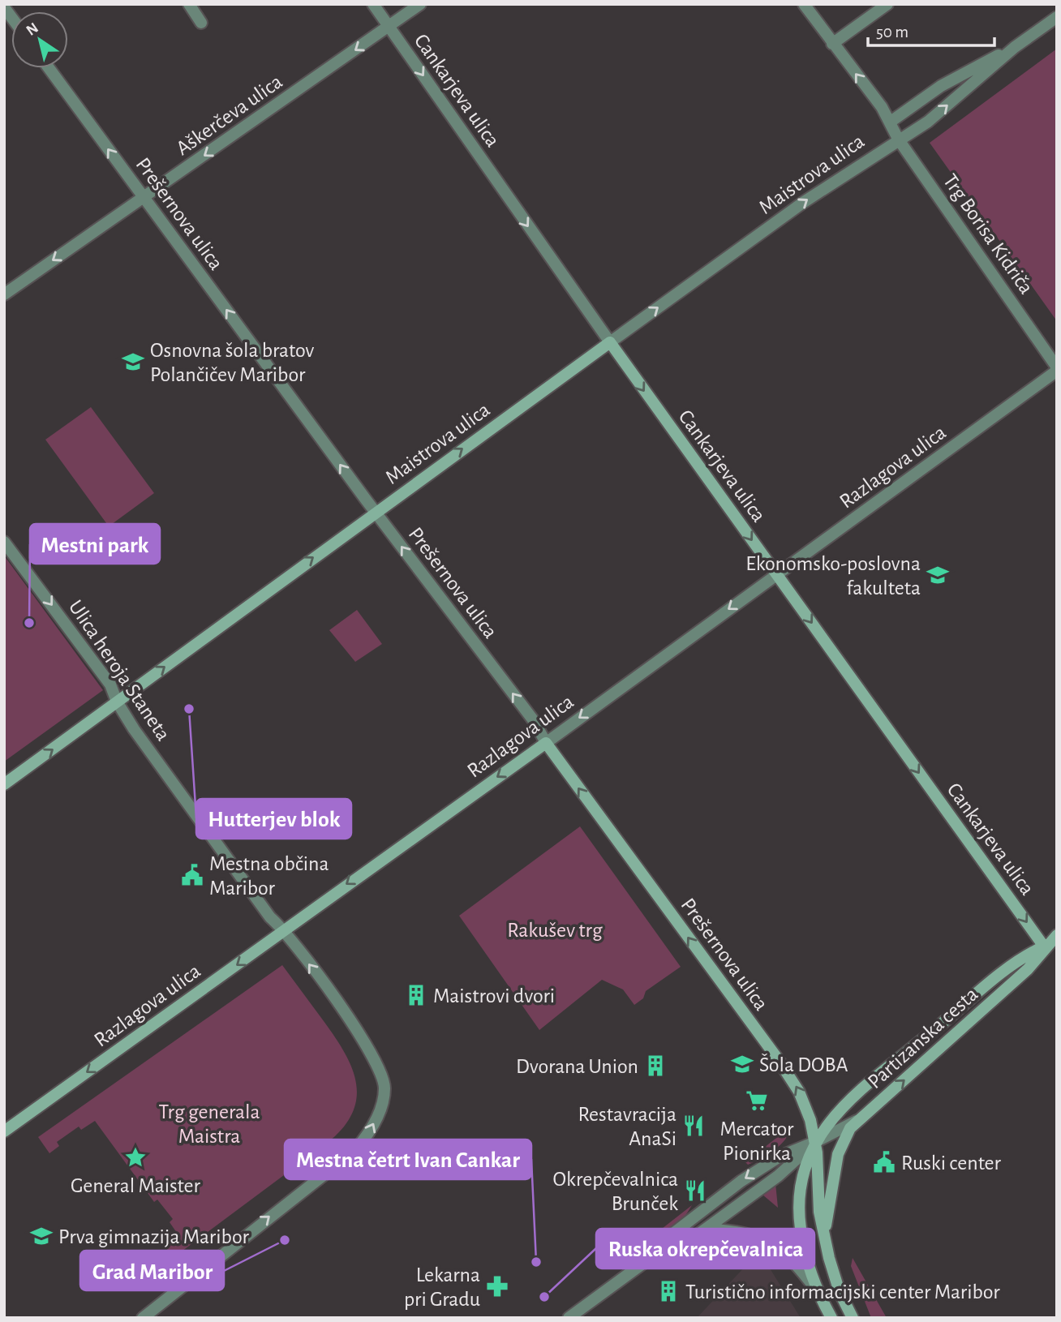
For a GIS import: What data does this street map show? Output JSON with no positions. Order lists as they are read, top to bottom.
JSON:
{
  "streets": {
    "street": [
      "Cankarjeva ulica",
      "Aškerčeva ulica",
      "Maistrova ulica",
      "Prešernova ulica",
      "Trg Borisa Kidriča",
      "Razlagova ulica",
      "Ulica heroja Staneta",
      "Partizanska cesta"
    ]
  },
  "crossings": [
    ["Cankarjeva ulica", "Aškerčeva ulica"],
    ["Cankarjeva ulica", "Maistrova ulica"],
    ["Cankarjeva ulica", "Razlagova ulica"],
    ["Cankarjeva ulica", "Partizanska cesta"],
    ["Aškerčeva ulica", "Prešernova ulica"],
    ["Maistrova ulica", "Prešernova ulica"],
    ["Maistrova ulica", "Trg Borisa Kidriča"],
    ["Maistrova ulica", "Ulica heroja Staneta"],
    ["Prešernova ulica", "Razlagova ulica"],
    ["Prešernova ulica", "Partizanska cesta"],
    ["Trg Borisa Kidriča", "Razlagova ulica"],
    ["Razlagova ulica", "Ulica heroja Staneta"]
  ],
  "one_way": [
    "Cankarjeva ulica",
    "Aškerčeva ulica",
    "Maistrova ulica",
    "Prešernova ulica",
    "Razlagova ulica",
    "Ulica heroja Staneta"
  ],
  "parks": ["Rakušev trg", "Trg generala Maistra"],
  "places": {
    "school or university": [
      "Osnovna šola bratov Polančičev Maribor",
      "Ekonomsko-poslovna fakulteta",
      "Šola DOBA",
      "Prva gimnazija Maribor"
    ],
    "other": [
      "Mestni park",
      "Hutterjev blok",
      "Grad Maribor",
      "Mestna četrt Ivan Cankar",
      "Ruska okrepčevalnica"
    ],
    "public building": ["Mestna občina Maribor", "Ruski center"],
    "building": ["Maistrovi dvori", "Dvorana Union", "Turistično informacijski center Maribor"],
    "supermarket": ["Mercator Pionirka"],
    "restaurant": ["Restavracija AnaSi", "Okrepčevalnica Brunček"],
    "place": ["General Maister"],
    "pharmacy": ["Lekarna pri Gradu"]
  },
  "scale_bar": "50 m",
  "north": "top left"
}
